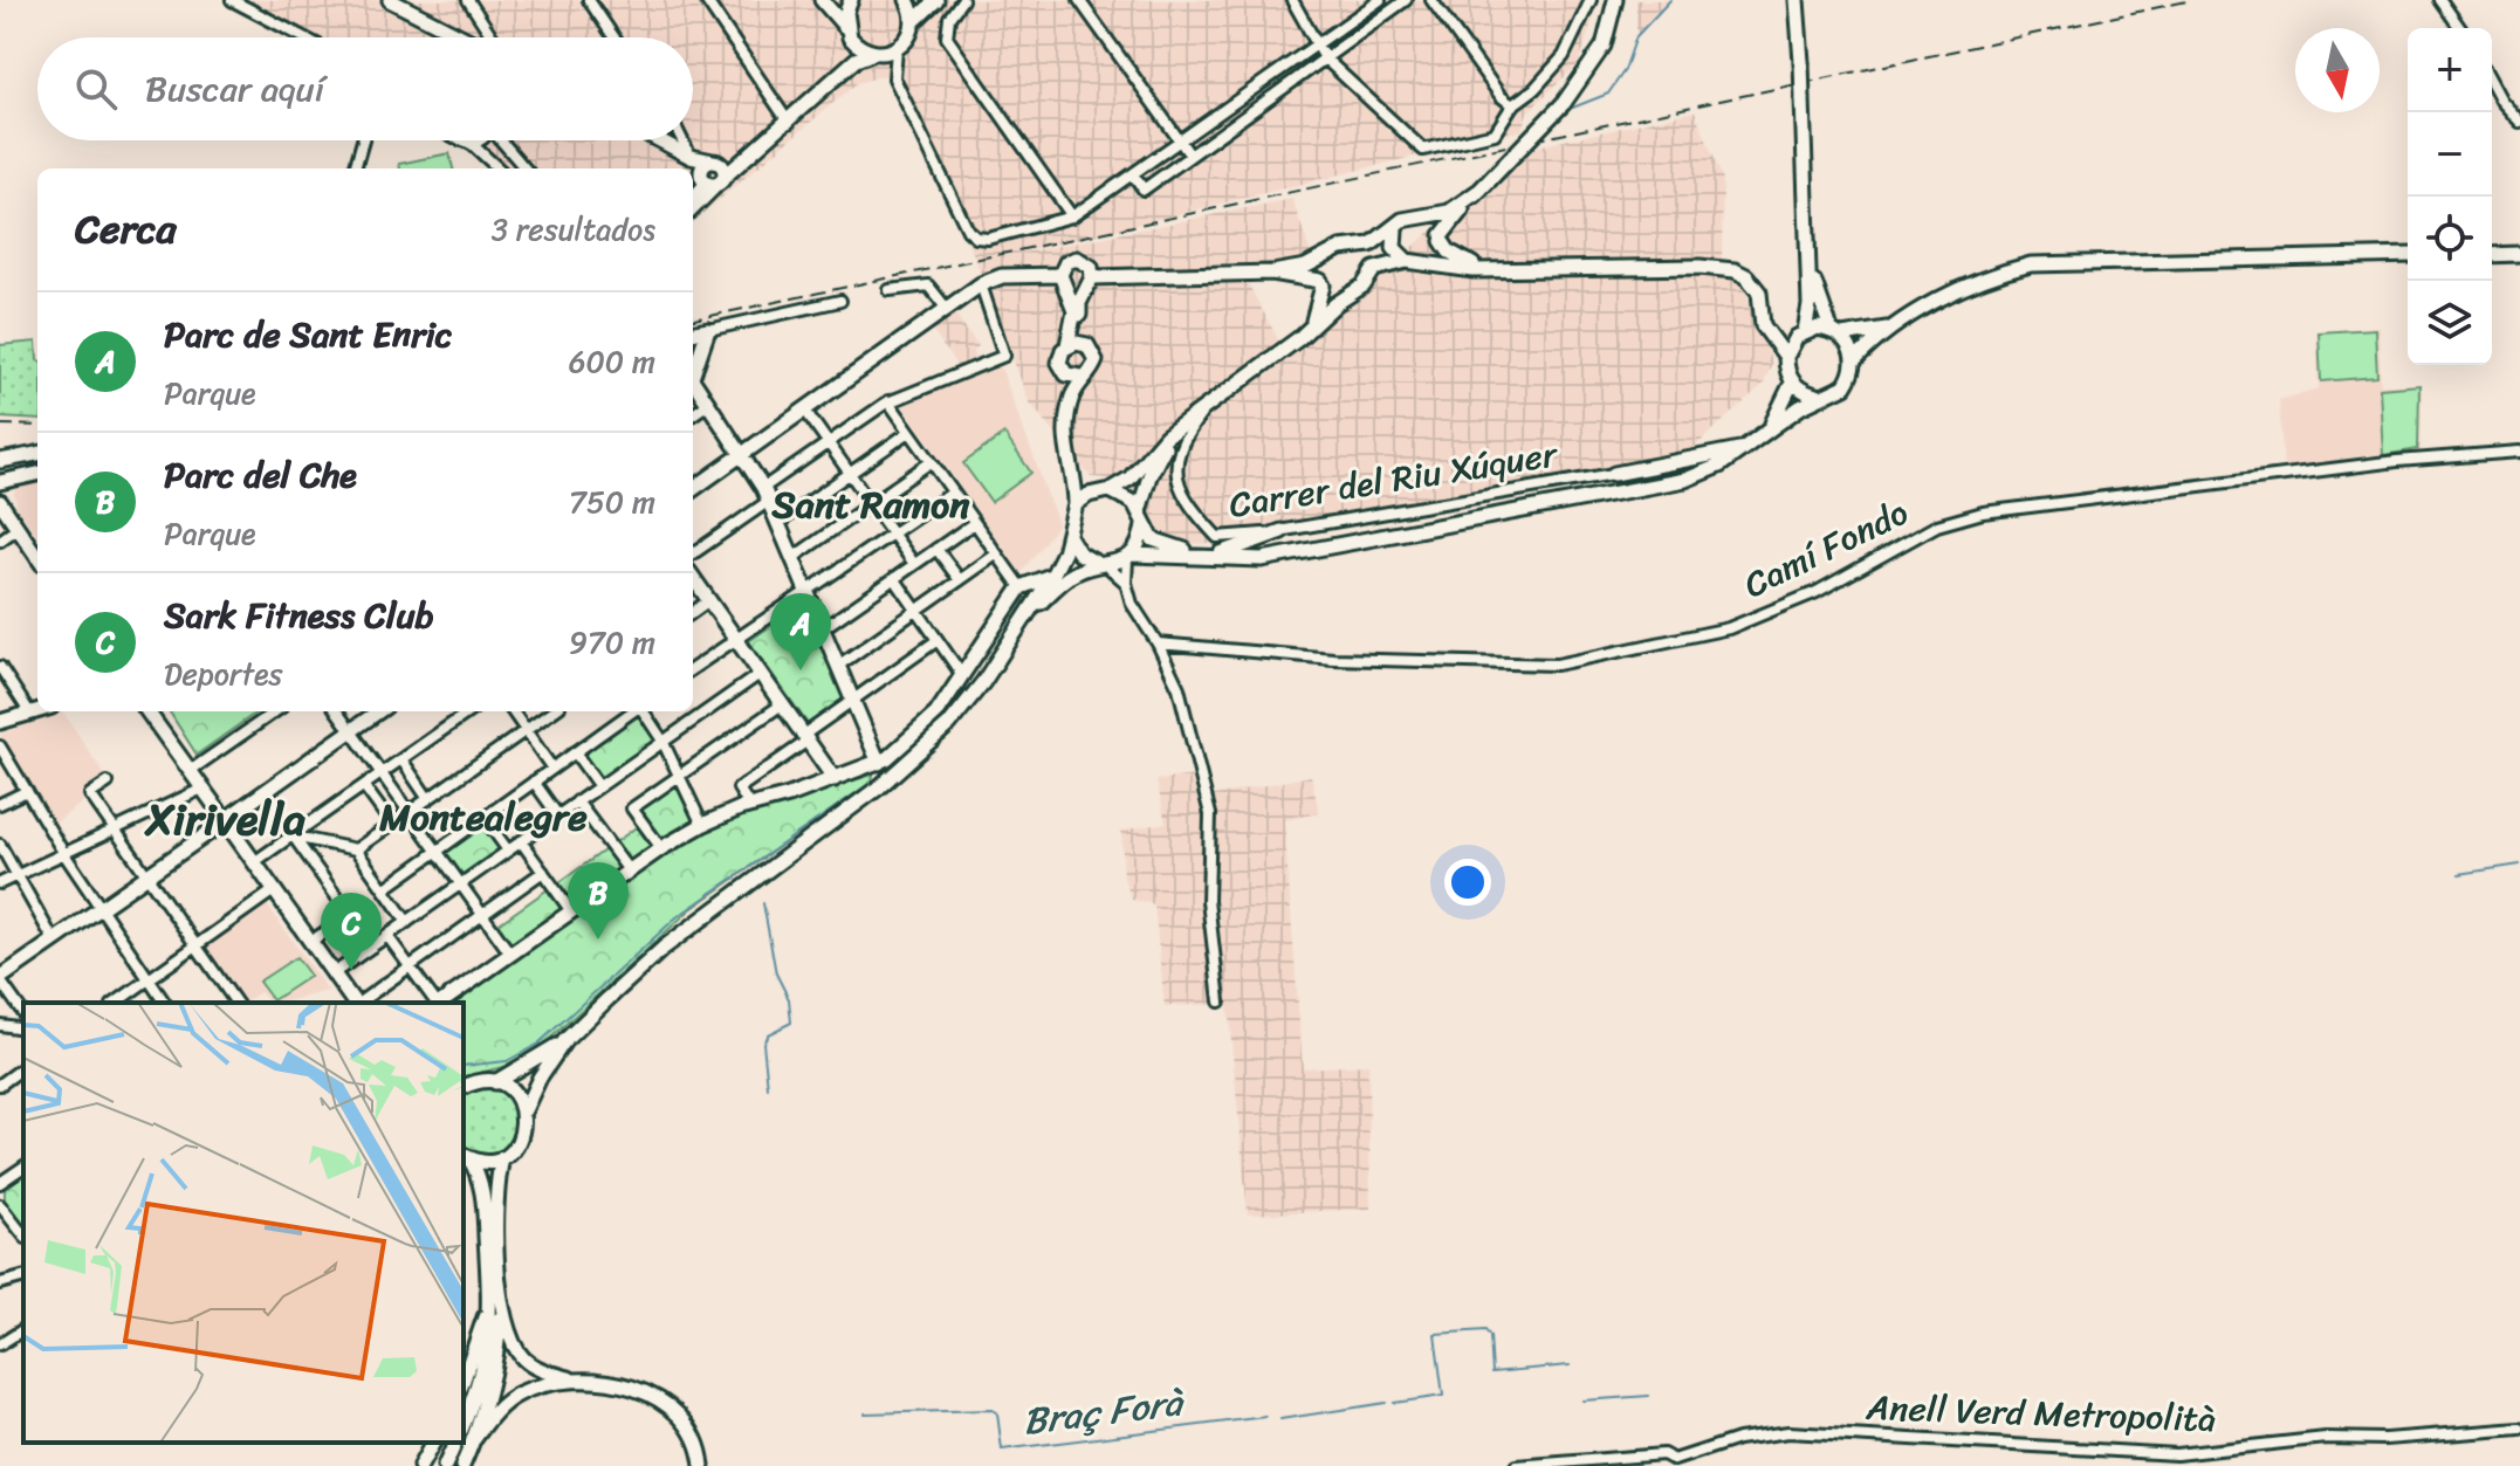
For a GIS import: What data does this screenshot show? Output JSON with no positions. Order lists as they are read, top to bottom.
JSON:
{
  "streets": {
    "street": ["Carrer del Riu Xúquer", "Camí Fondo", "Anell Verd Metropolità"]
  },
  "districts": ["Sant Ramon", "Montealegre", "Xirivella"],
  "water": ["Braç Forà"],
  "north": "bottom",
  "page": {
    "map_buttons": ["+", "−"],
    "search": "Buscar aquí",
    "heading": ["Cerca", "3 resultados"],
    "list": [
      {
        "mark": "A",
        "name": "Parc de Sant Enric",
        "note": "Parque",
        "value": "600 m"
      },
      {
        "mark": "B",
        "name": "Parc del Che",
        "note": "Parque",
        "value": "750 m"
      },
      {
        "mark": "C",
        "name": "Sark Fitness Club",
        "note": "Deportes",
        "value": "970 m"
      }
    ],
    "pins": ["A", "B", "C"]
  }
}
